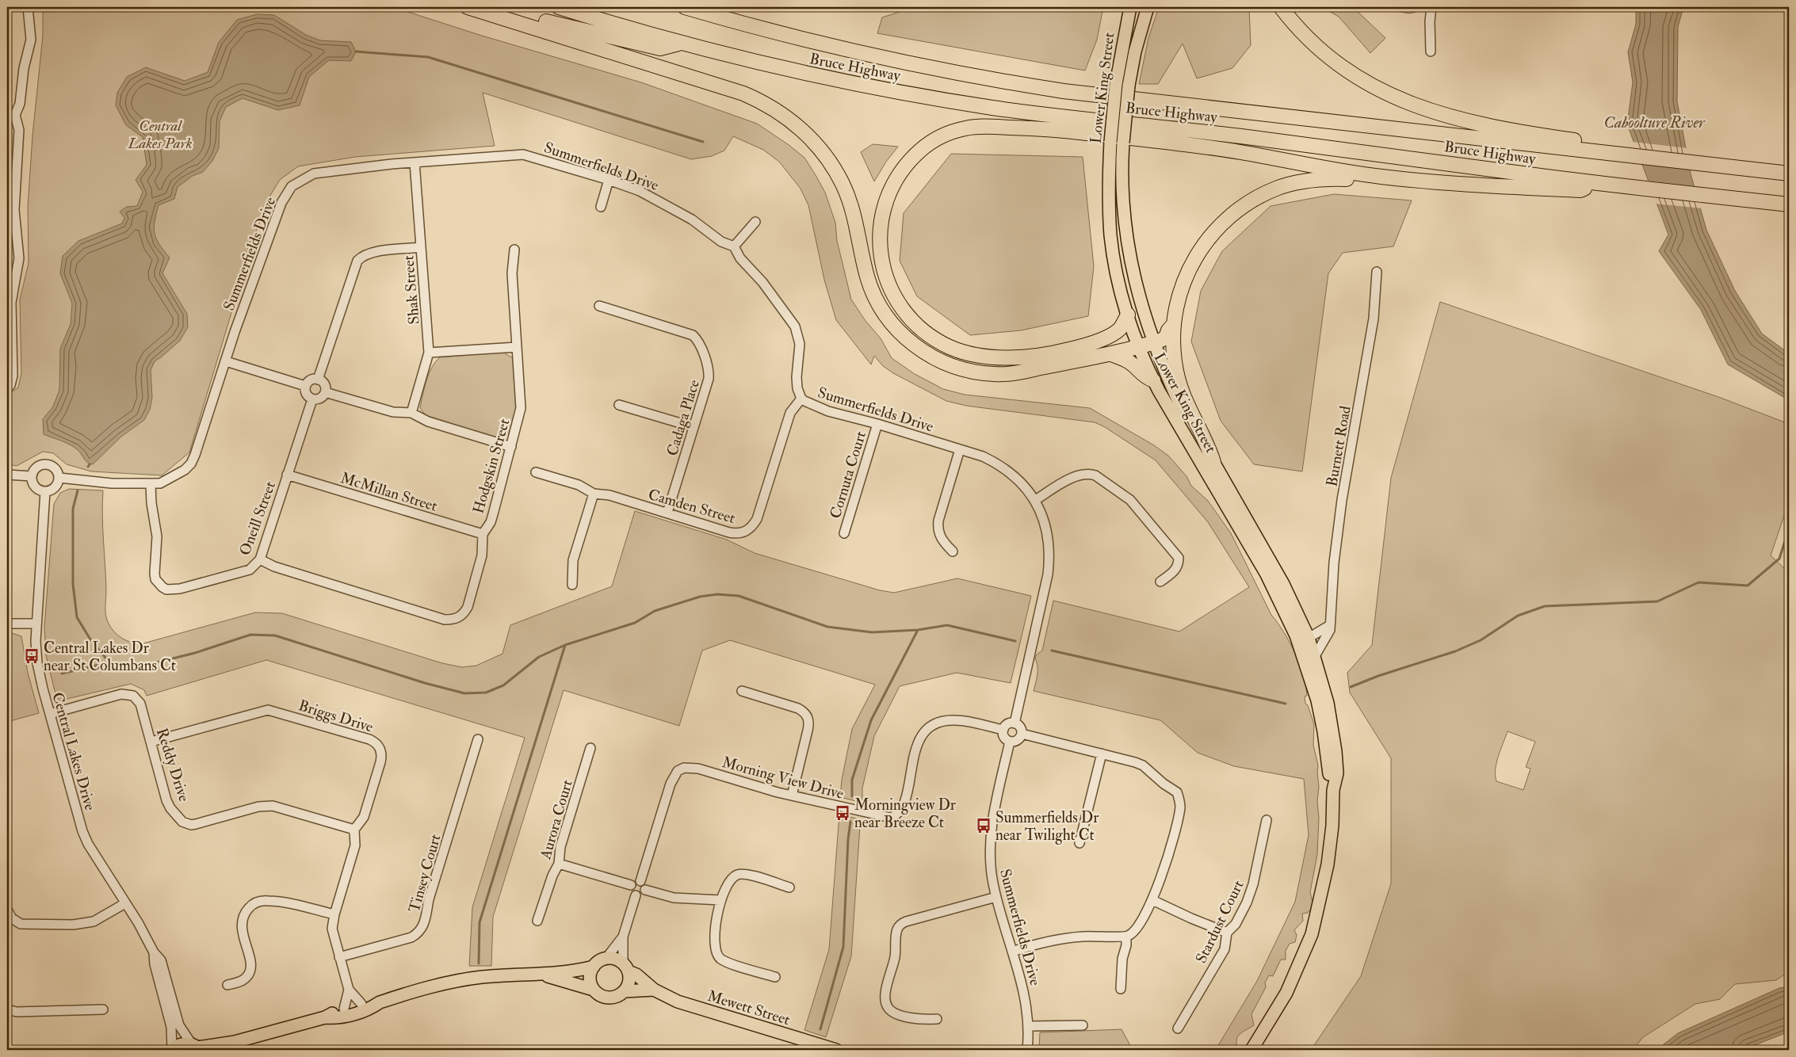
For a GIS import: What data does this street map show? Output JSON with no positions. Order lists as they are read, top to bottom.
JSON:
{
  "streets": {
    "highway": ["Bruce Highway"],
    "main road": ["Lower King Street", "Mewett Street"],
    "street": [
      "Summerfields Drive",
      "Shak Street",
      "Cadaga Place",
      "Burnett Road",
      "Hodgskin Street",
      "Cornuta Court",
      "McMillan Street",
      "Camden Street",
      "Oneill Street",
      "Briggs Drive",
      "Central Lakes Drive",
      "Reddy Drive",
      "Morning View Drive",
      "Aurora Court",
      "Tinsey Court",
      "Stardust Court"
    ]
  },
  "crossings": [
    ["Lower King Street", "Burnett Road"],
    ["Summerfields Drive", "Shak Street"],
    ["Summerfields Drive", "Cornuta Court"],
    ["Summerfields Drive", "Camden Street"],
    ["Summerfields Drive", "Oneill Street"],
    ["Summerfields Drive", "Central Lakes Drive"],
    ["Summerfields Drive", "Morning View Drive"],
    ["Cadaga Place", "Camden Street"],
    ["Hodgskin Street", "McMillan Street"],
    ["Hodgskin Street", "Oneill Street"],
    ["McMillan Street", "Oneill Street"],
    ["Briggs Drive", "Reddy Drive"],
    ["Central Lakes Drive", "Reddy Drive"]
  ],
  "water": ["Caboolture River"],
  "parks": ["Central Lakes Park"],
  "places": {
    "bus stop": ["Central Lakes Dr near St Columbans Ct", "Morningview Dr near Breeze Ct", "Summerfields Dr near Twilight Ct"]
  }
}
